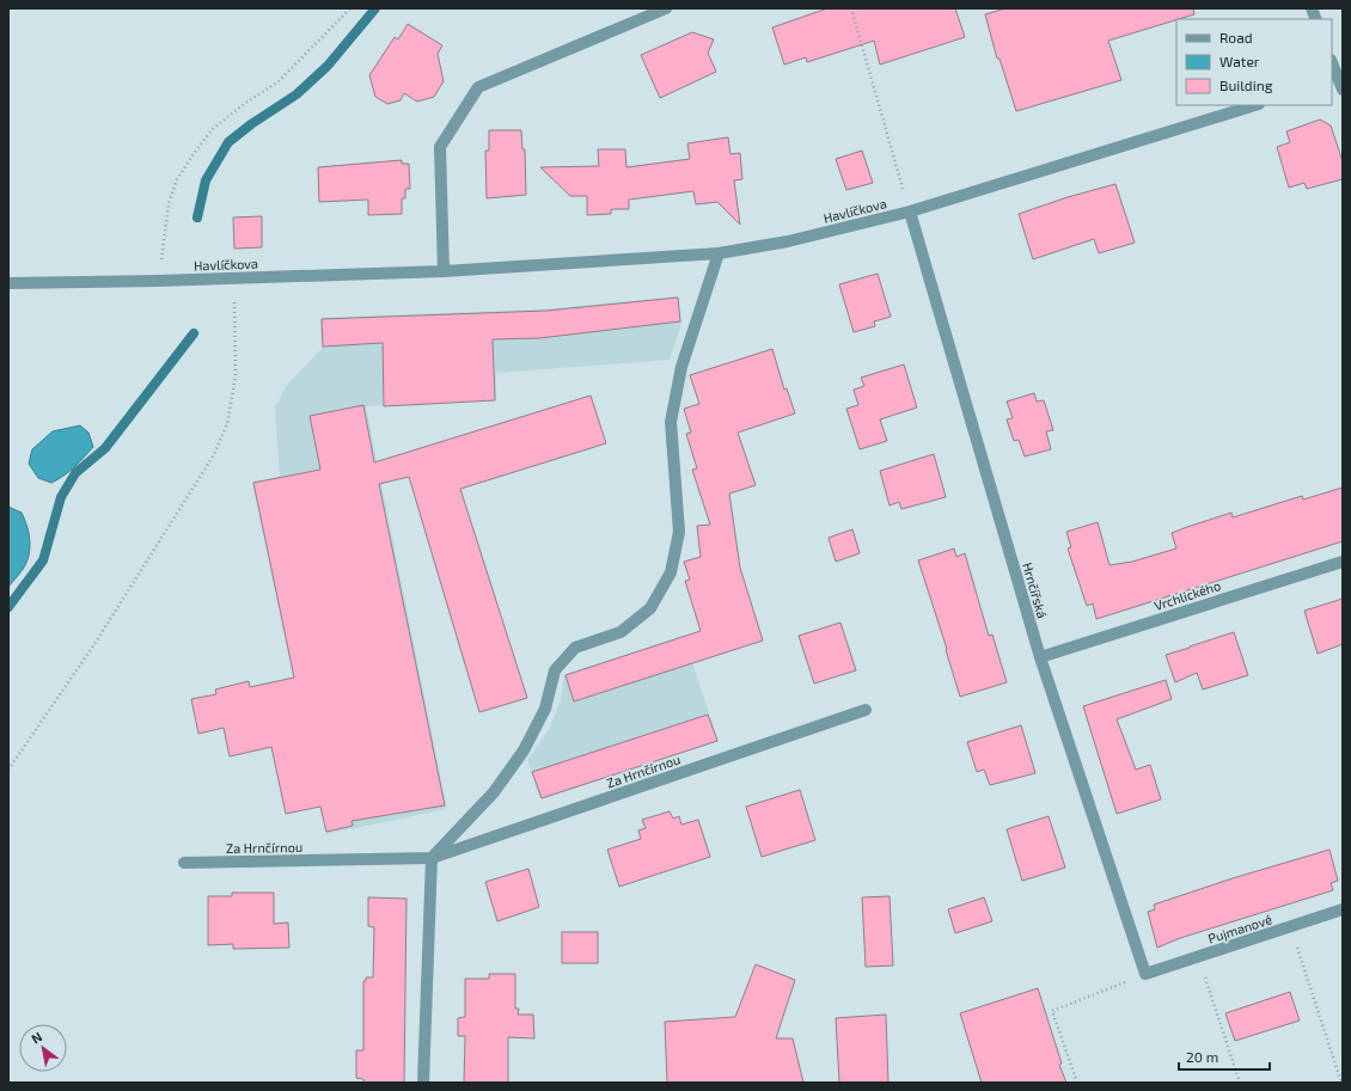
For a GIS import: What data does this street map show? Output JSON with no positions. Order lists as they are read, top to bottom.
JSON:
{
  "streets": {
    "street": [
      "Havlíčkova",
      "Hrnčířská",
      "Vrchlického",
      "Za Hrnčírnou",
      "Pujmanové"
    ]
  },
  "crossings": [
    ["Havlíčkova", "Hrnčířská"],
    ["Hrnčířská", "Vrchlického"],
    ["Hrnčířská", "Pujmanové"]
  ],
  "legend": ["Road", "Water", "Building"],
  "scale_bar": "20 m",
  "north": "top left"
}
